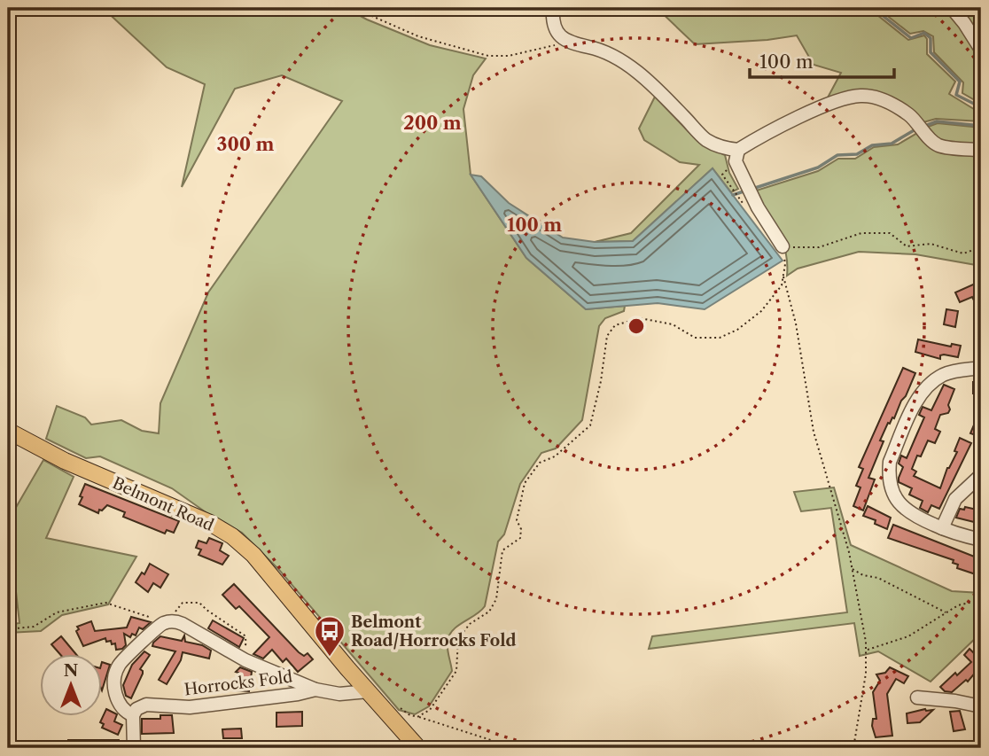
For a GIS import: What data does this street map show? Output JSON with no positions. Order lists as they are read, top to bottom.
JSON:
{
  "streets": {
    "main road": ["Belmont Road"],
    "street": ["Horrocks Fold"]
  },
  "crossings": [
    ["Belmont Road", "Horrocks Fold"]
  ],
  "places": {
    "bus stop": ["Belmont Road/Horrocks Fold"]
  },
  "scale_bar": "100 m",
  "north": "top",
  "rings": ["200 m", "300 m", "100 m"]
}
